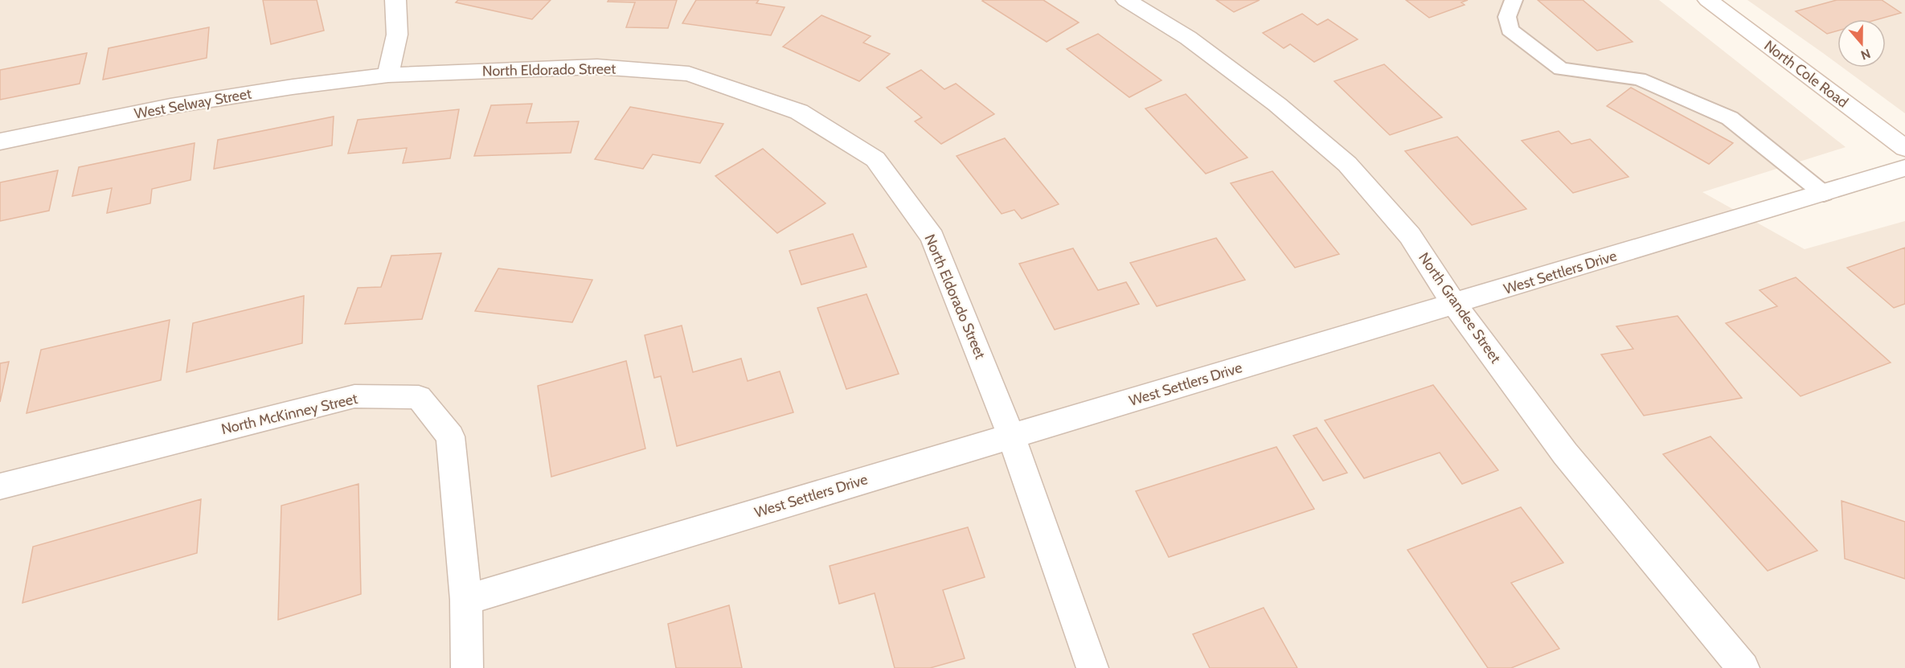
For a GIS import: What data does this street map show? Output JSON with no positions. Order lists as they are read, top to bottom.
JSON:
{
  "streets": {
    "street": [
      "North Eldorado Street",
      "North Cole Road",
      "West Selway Street",
      "West Settlers Drive",
      "North Grandee Street",
      "North McKinney Street"
    ]
  },
  "crossings": [
    ["North Eldorado Street", "West Selway Street"],
    ["North Eldorado Street", "West Settlers Drive"],
    ["West Settlers Drive", "North Grandee Street"],
    ["West Settlers Drive", "North McKinney Street"]
  ],
  "north": "bottom"
}
